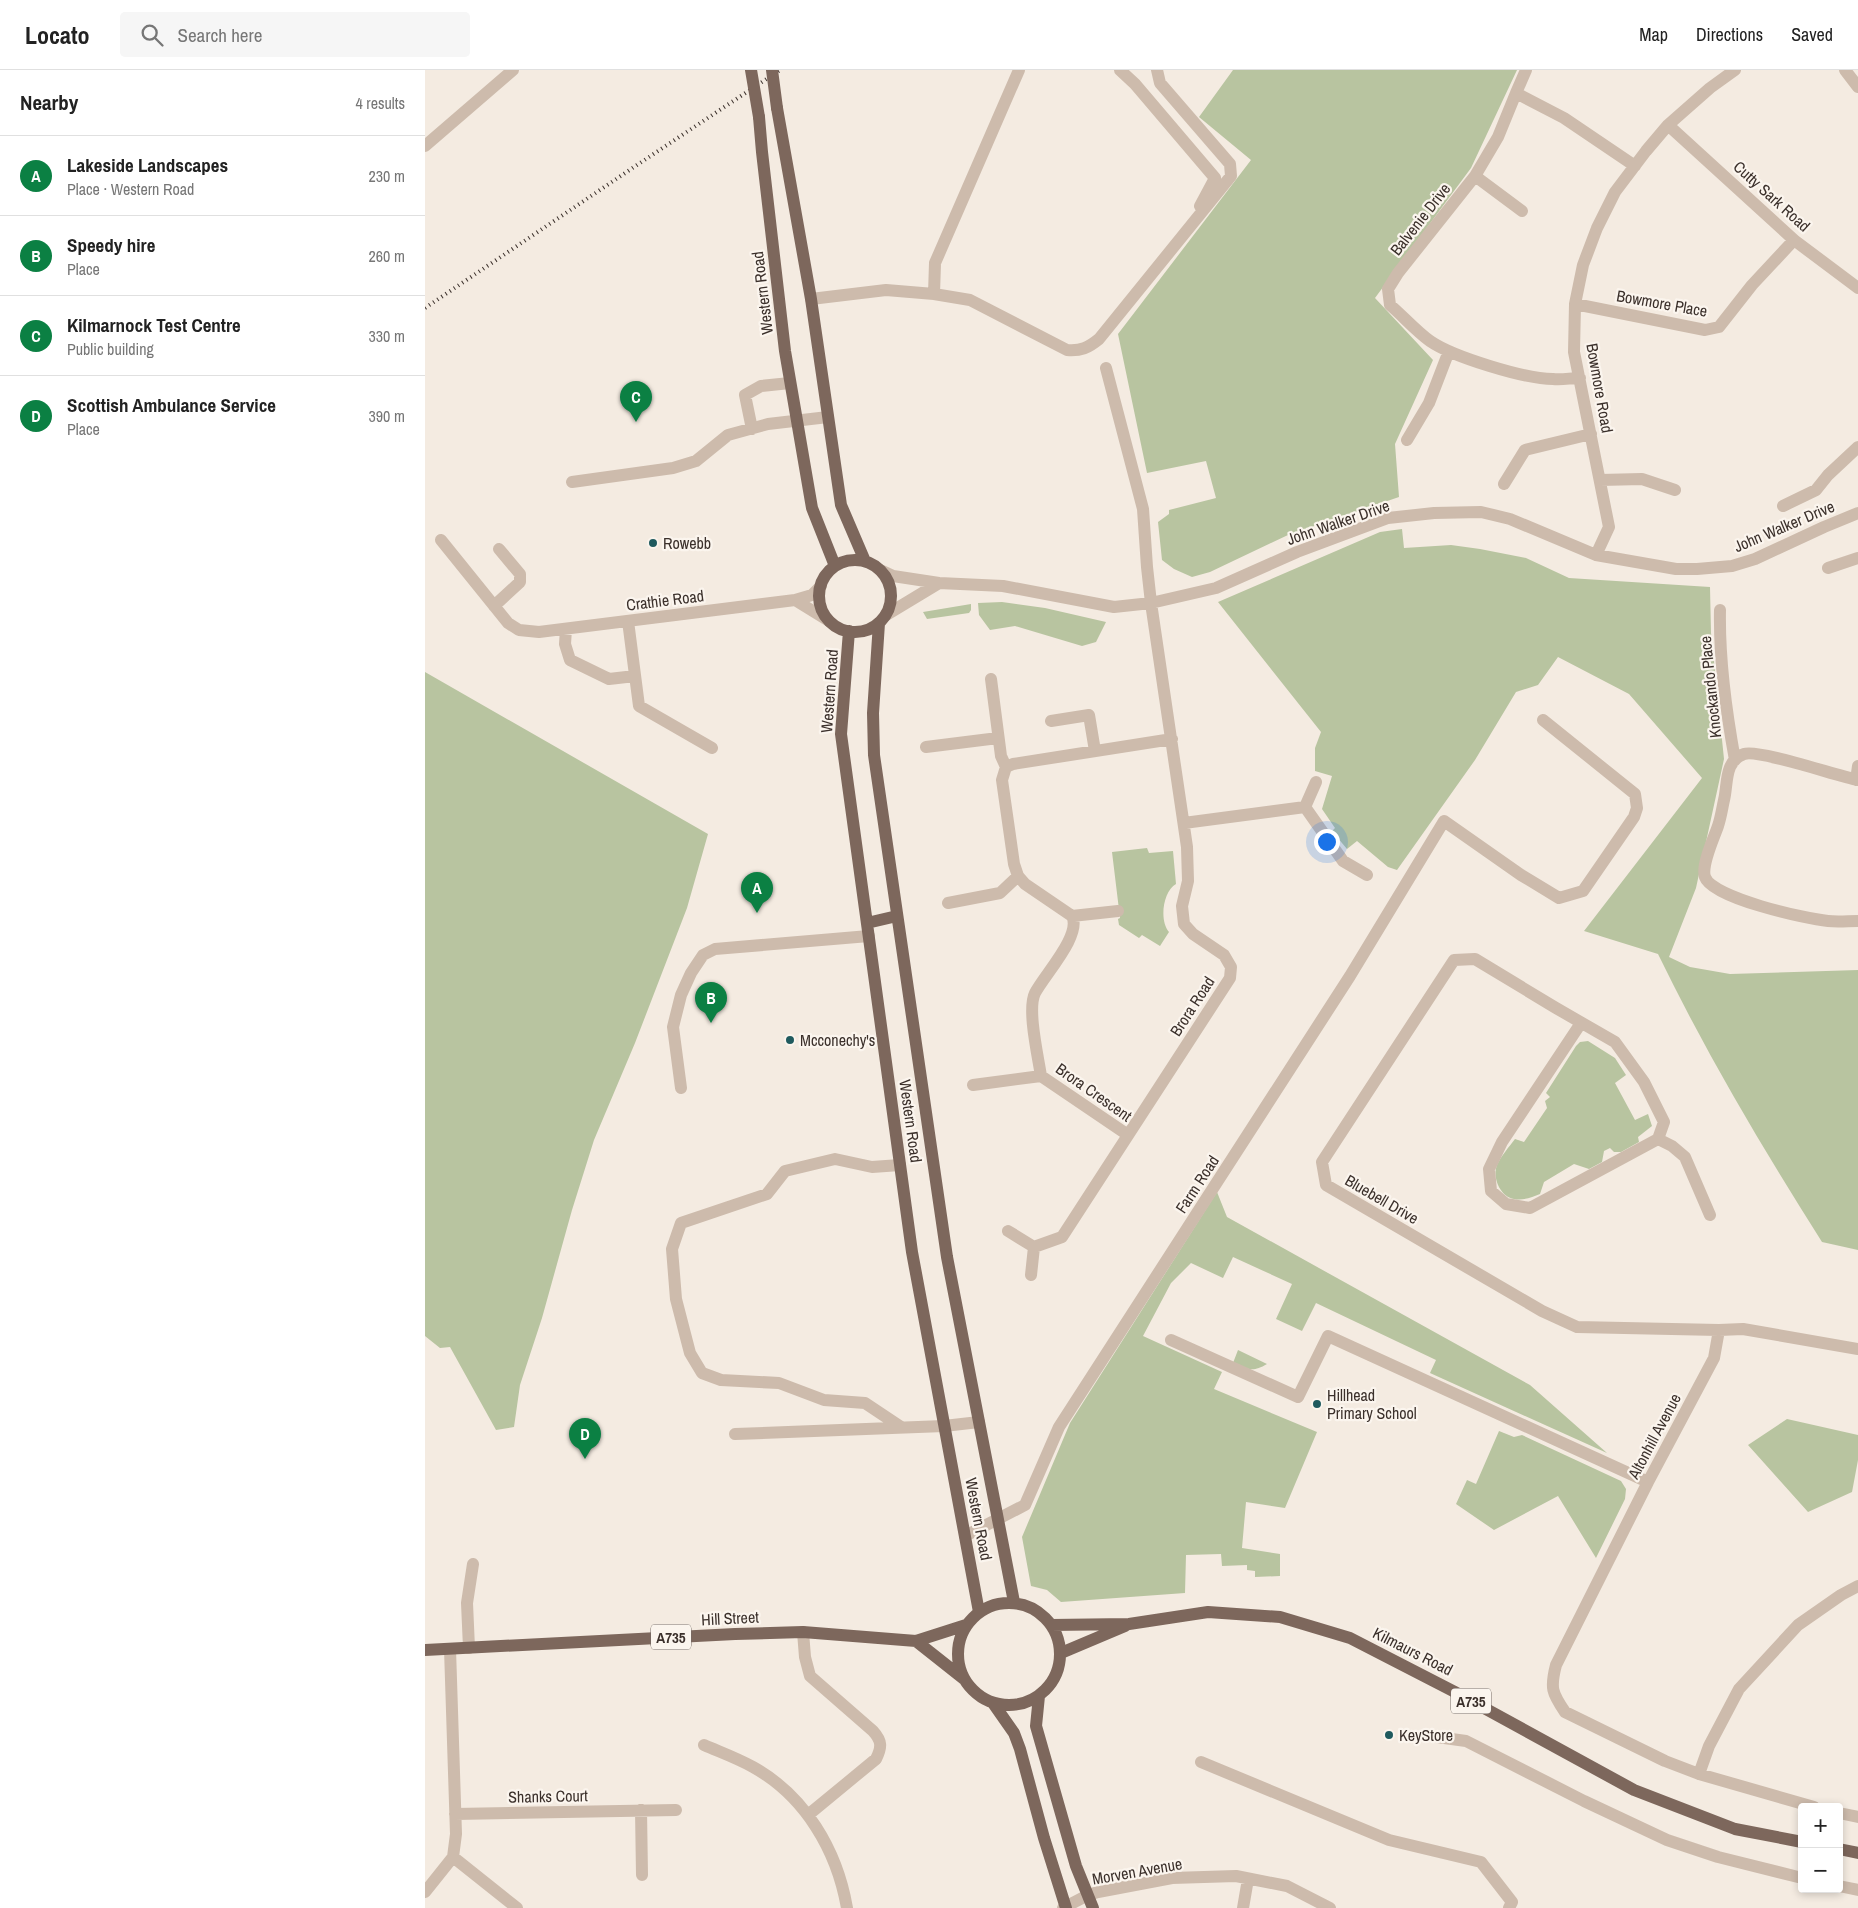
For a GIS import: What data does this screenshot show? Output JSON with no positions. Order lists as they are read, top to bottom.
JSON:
{
  "streets": {
    "main road": [
      "Western Road",
      "Hill Street",
      "A735",
      "Kilmaurs Road"
    ],
    "street": [
      "Cutty Sark Road",
      "Balvenie Drive",
      "Bowmore Place",
      "Bowmore Road",
      "John Walker Drive",
      "Crathie Road",
      "Knockando Place",
      "Brora Road",
      "Brora Crescent",
      "Farm Road",
      "Bluebell Drive",
      "Altonhill Avenue",
      "Shanks Court",
      "Morven Avenue"
    ]
  },
  "crossings": [
    ["Cutty Sark Road", "Bowmore Place"],
    ["Cutty Sark Road", "Bowmore Road"],
    ["Balvenie Drive", "Bowmore Road"],
    ["Western Road", "John Walker Drive"],
    ["Western Road", "Crathie Road"],
    ["Western Road", "Farm Road"],
    ["Western Road", "Hill Street"],
    ["Western Road", "A735"],
    ["Western Road", "Kilmaurs Road"],
    ["Bowmore Place", "Bowmore Road"],
    ["Bowmore Road", "John Walker Drive"],
    ["John Walker Drive", "Crathie Road"],
    ["John Walker Drive", "Brora Road"],
    ["Brora Road", "Brora Crescent"],
    ["Bluebell Drive", "Altonhill Avenue"],
    ["Hill Street", "A735"],
    ["Hill Street", "Kilmaurs Road"],
    ["A735", "Kilmaurs Road"]
  ],
  "places": [
    "Rowebb",
    "Mcconechy's",
    "Hillhead Primary School",
    "KeyStore"
  ],
  "page": {
    "header": "Locato",
    "search": "Search here",
    "nav": ["Map", "Directions", "Saved"],
    "heading": ["Nearby", "4 results"],
    "list": [
      {
        "mark": "A",
        "name": "Lakeside Landscapes",
        "note": "Place · Western Road",
        "value": "230 m"
      },
      {
        "mark": "B",
        "name": "Speedy hire",
        "note": "Place",
        "value": "260 m"
      },
      {
        "mark": "C",
        "name": "Kilmarnock Test Centre",
        "note": "Public building",
        "value": "330 m"
      },
      {
        "mark": "D",
        "name": "Scottish Ambulance Service",
        "note": "Place",
        "value": "390 m"
      }
    ],
    "pins": [
      "C",
      "A",
      "B",
      "D"
    ],
    "map_buttons": ["+", "−"]
  }
}
